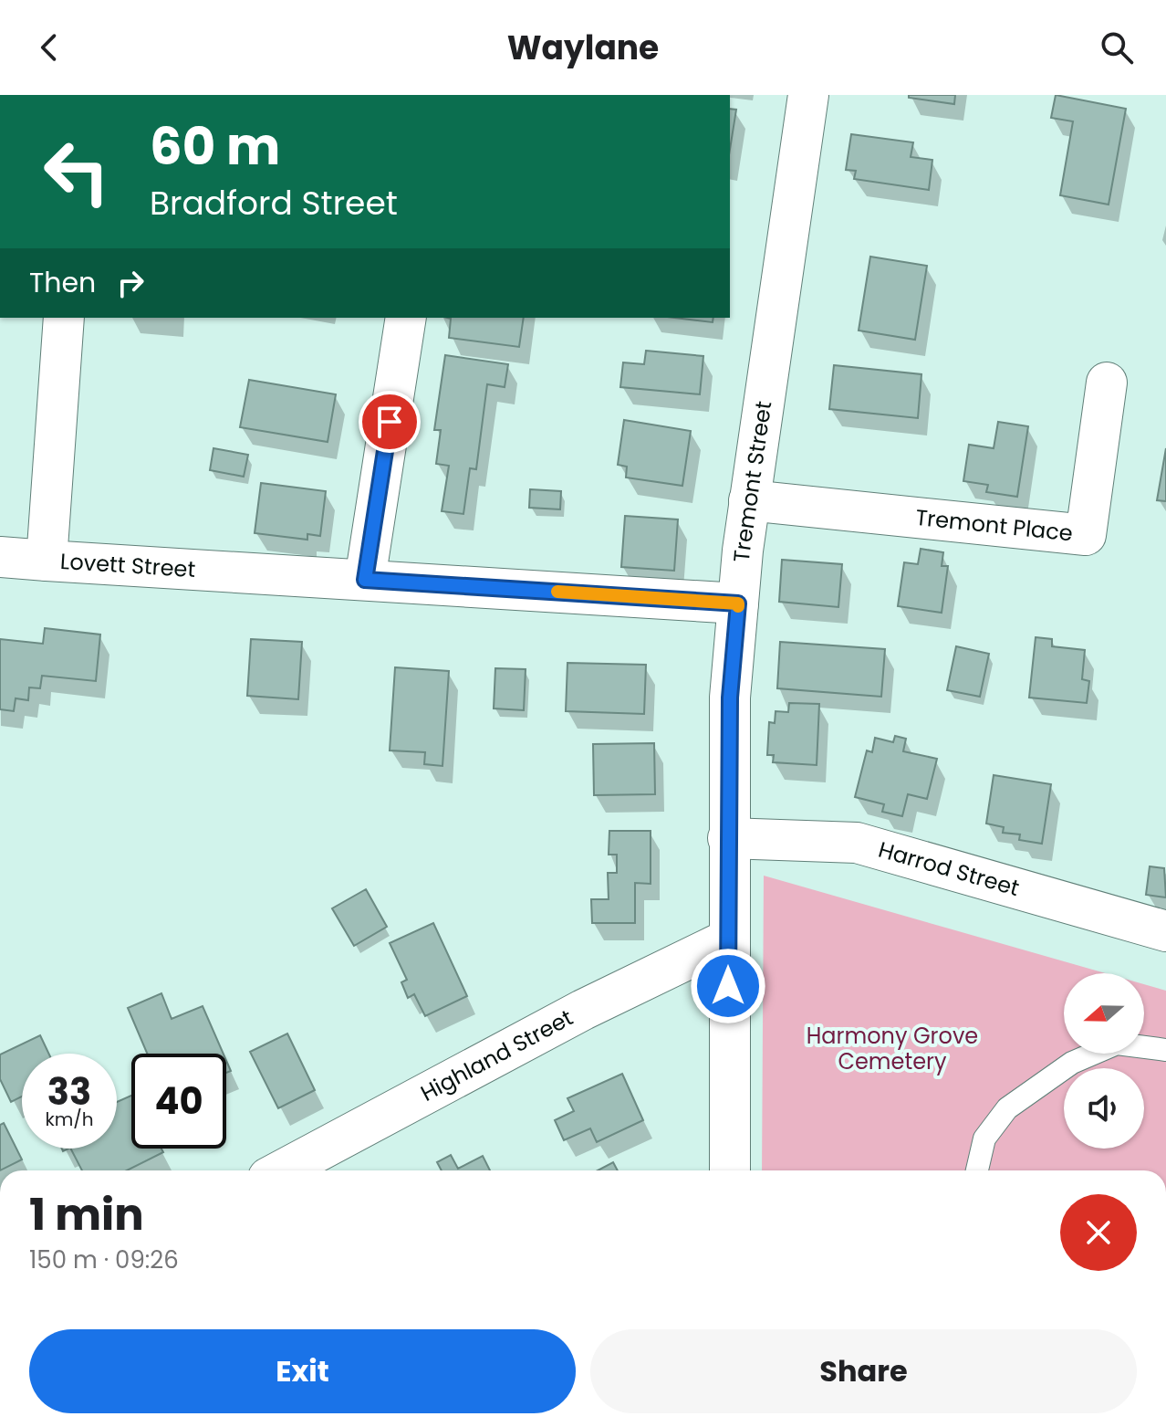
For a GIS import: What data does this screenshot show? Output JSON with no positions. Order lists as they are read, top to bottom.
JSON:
{
  "streets": {
    "street": [
      "Tremont Street",
      "Tremont Place",
      "Lovett Street",
      "Harrod Street",
      "Highland Street"
    ]
  },
  "crossings": [
    ["Tremont Street", "Tremont Place"],
    ["Tremont Street", "Lovett Street"],
    ["Tremont Street", "Harrod Street"],
    ["Tremont Street", "Highland Street"]
  ],
  "parks": ["Harmony Grove Cemetery"],
  "north": "left",
  "page": {
    "header": "Waylane",
    "turn": ["60 m", "Bradford Street"],
    "then": "Then",
    "speed": "33 km/h",
    "limit": "40",
    "heading": ["1 min", "150 m · 09:26"],
    "buttons": ["Exit", "Share"]
  }
}
